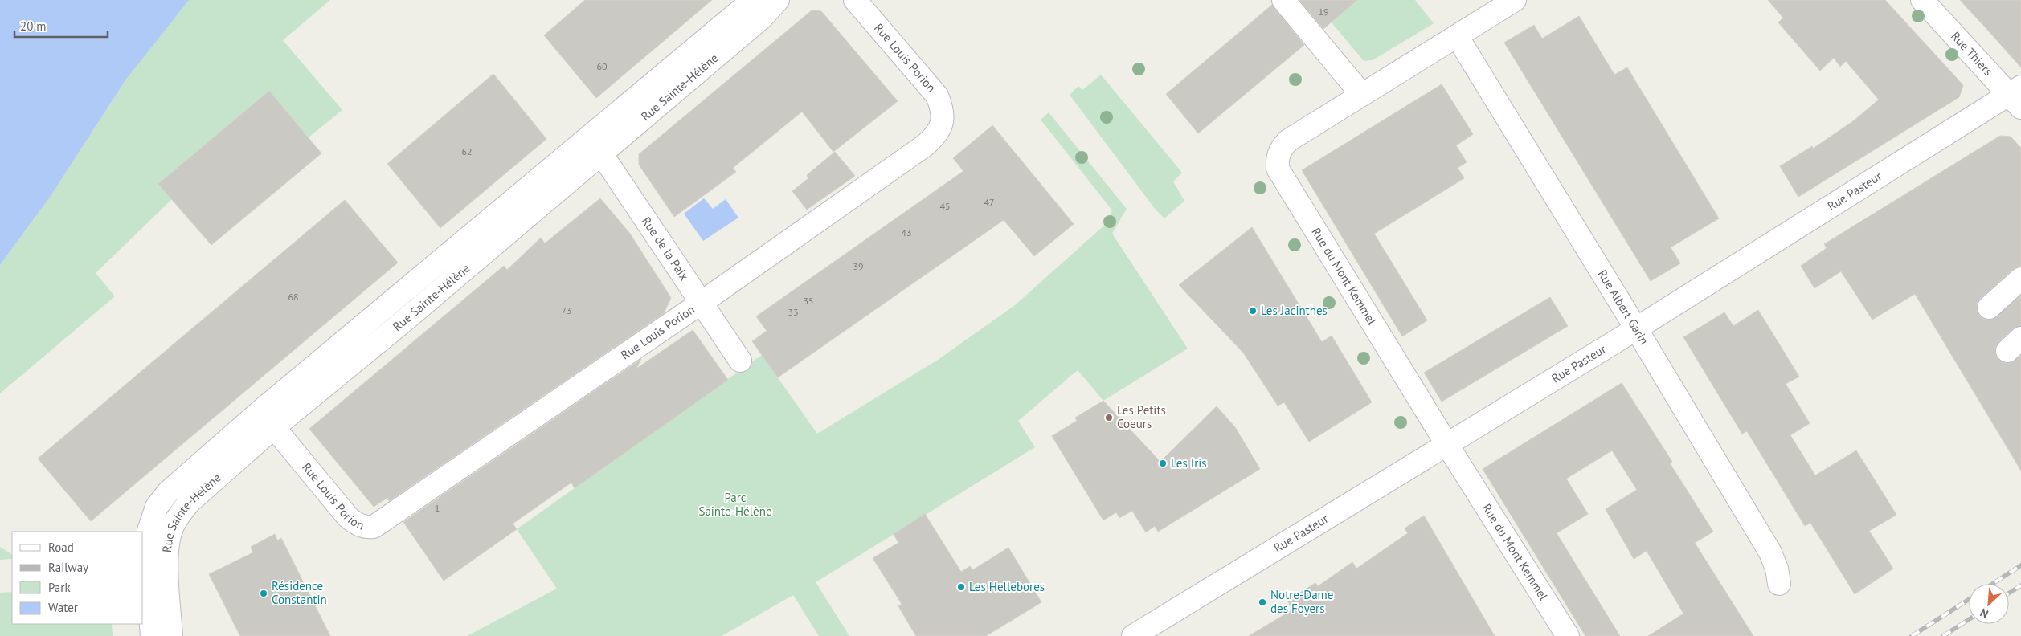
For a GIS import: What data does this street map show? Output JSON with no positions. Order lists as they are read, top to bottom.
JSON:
{
  "streets": {
    "street": [
      "Rue Thiers",
      "Rue Louis Porion",
      "Rue Sainte-Hélène",
      "Rue Pasteur",
      "Rue de la Paix",
      "Rue du Mont Kemmel",
      "Rue Albert Garin"
    ]
  },
  "crossings": [
    ["Rue Thiers", "Rue Pasteur"],
    ["Rue Louis Porion", "Rue Sainte-Hélène"],
    ["Rue Louis Porion", "Rue de la Paix"],
    ["Rue Sainte-Hélène", "Rue de la Paix"],
    ["Rue Pasteur", "Rue du Mont Kemmel"],
    ["Rue Pasteur", "Rue Albert Garin"],
    ["Rue du Mont Kemmel", "Rue Albert Garin"]
  ],
  "parks": ["Parc Sainte-Hélène"],
  "places": [
    "Les Jacinthes",
    "Les Petits Coeurs",
    "Les Iris",
    "Les Hellebores",
    "Résidence Constantin",
    "Notre-Dame des Foyers"
  ],
  "house_numbers": [
    "19",
    "60",
    "62",
    "47",
    "45",
    "43",
    "39",
    "68",
    "35",
    "73",
    "33",
    "1"
  ],
  "legend": [
    "Road",
    "Railway",
    "Park",
    "Water"
  ],
  "scale_bar": "20 m",
  "north": "bottom left"
}
